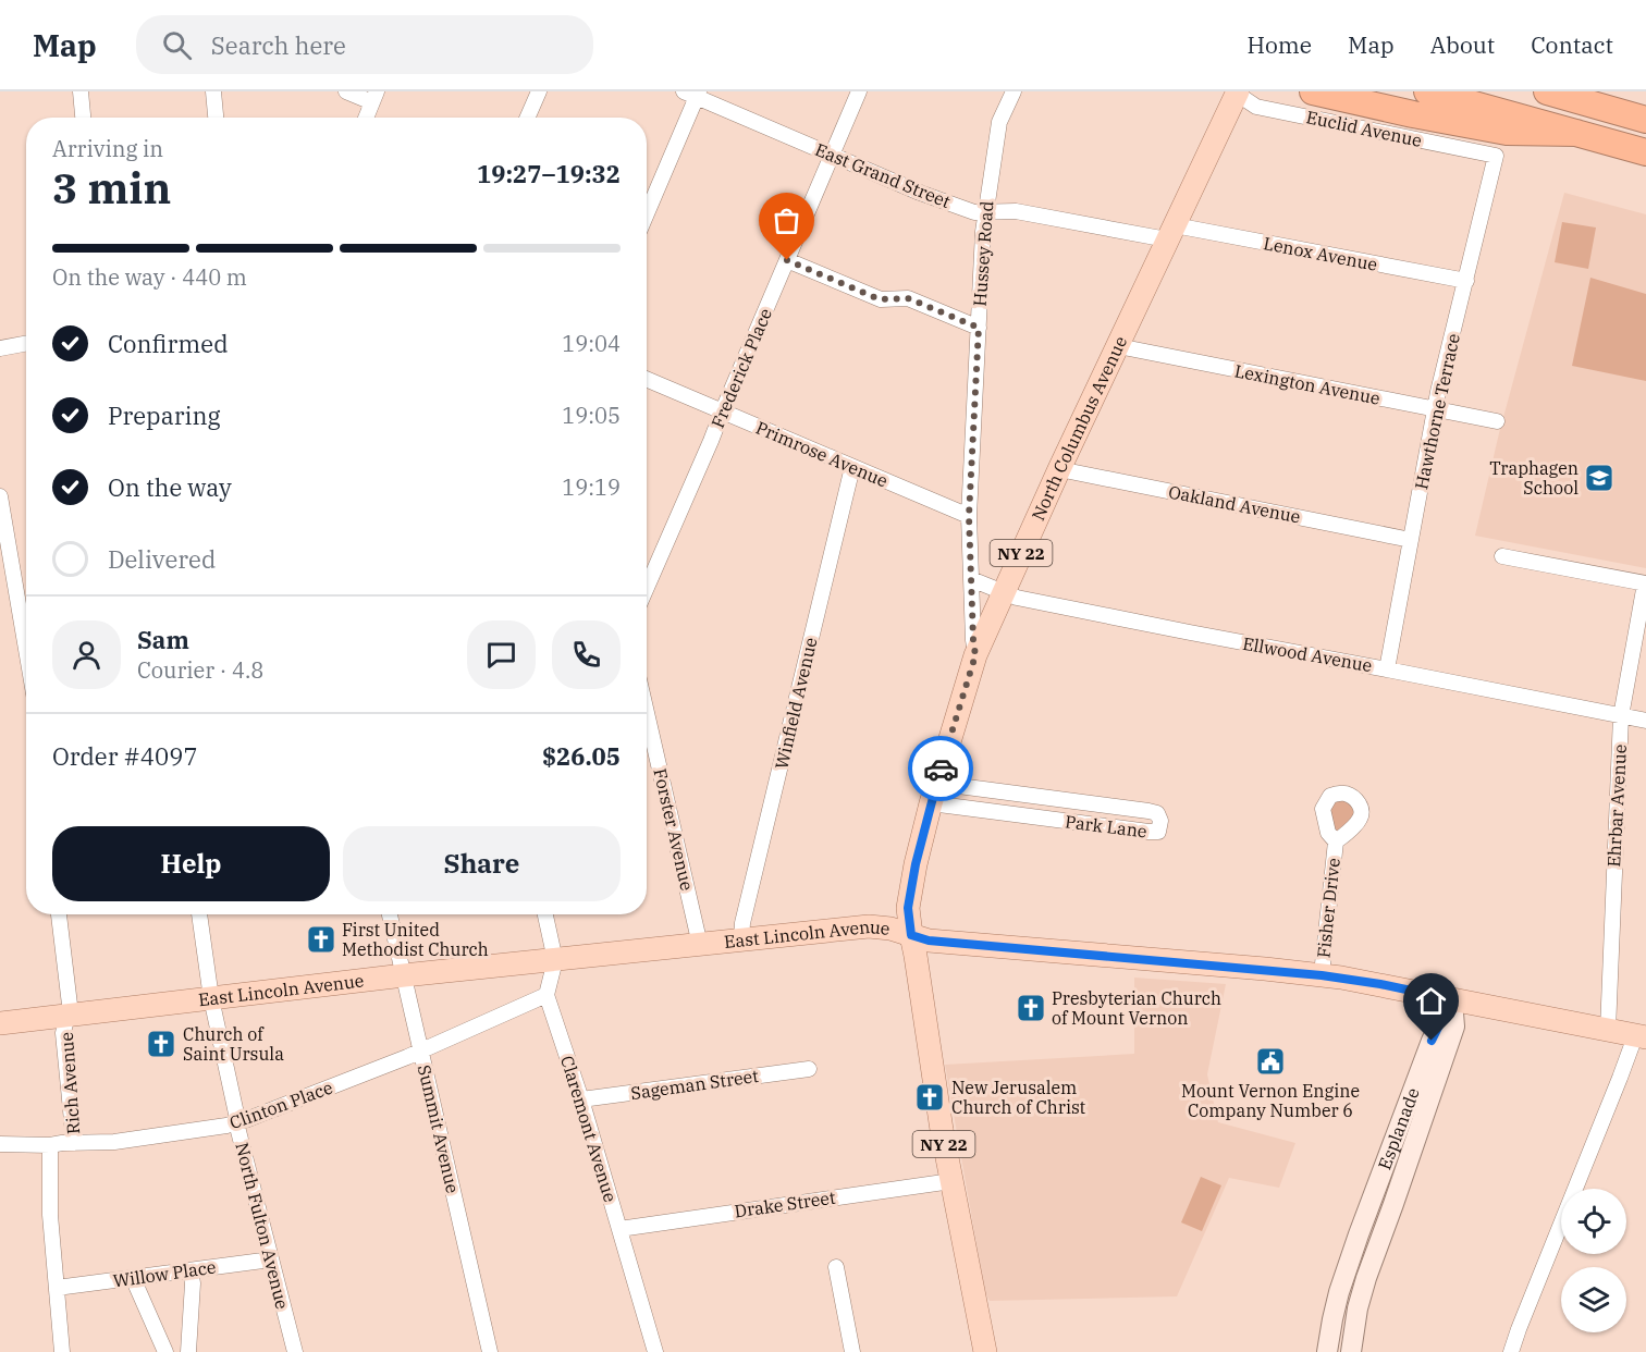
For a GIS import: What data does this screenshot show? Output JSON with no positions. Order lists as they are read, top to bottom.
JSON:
{
  "streets": {
    "main road": ["North Columbus Avenue", "NY 22", "East Lincoln Avenue"],
    "street": [
      "Euclid Avenue",
      "East Grand Street",
      "Hussey Road",
      "Lenox Avenue",
      "Frederick Place",
      "Lexington Avenue",
      "Hawthorne Terrace",
      "Primrose Avenue",
      "Oakland Avenue",
      "Ellwood Avenue",
      "Winfield Avenue",
      "Ehrbar Avenue",
      "Park Lane",
      "Forster Avenue",
      "Fisher Drive",
      "Rich Avenue",
      "Sageman Street",
      "Clinton Place",
      "Esplanade",
      "Summit Avenue",
      "Claremont Avenue",
      "Drake Street",
      "North Fulton Avenue",
      "Willow Place"
    ]
  },
  "crossings": [
    ["Euclid Avenue", "Hawthorne Terrace"],
    ["Euclid Avenue", "North Columbus Avenue"],
    ["East Grand Street", "Hussey Road"],
    ["East Grand Street", "Lenox Avenue"],
    ["East Grand Street", "Frederick Place"],
    ["East Grand Street", "North Columbus Avenue"],
    ["Hussey Road", "North Columbus Avenue"],
    ["Hussey Road", "Primrose Avenue"],
    ["Hussey Road", "Ellwood Avenue"],
    ["Lenox Avenue", "Hawthorne Terrace"],
    ["Lenox Avenue", "North Columbus Avenue"],
    ["Frederick Place", "Primrose Avenue"],
    ["Lexington Avenue", "Hawthorne Terrace"],
    ["Lexington Avenue", "North Columbus Avenue"],
    ["Hawthorne Terrace", "Oakland Avenue"],
    ["Hawthorne Terrace", "Ellwood Avenue"],
    ["North Columbus Avenue", "Oakland Avenue"],
    ["North Columbus Avenue", "Ellwood Avenue"],
    ["North Columbus Avenue", "Park Lane"],
    ["North Columbus Avenue", "East Lincoln Avenue"],
    ["North Columbus Avenue", "Drake Street"],
    ["Primrose Avenue", "Winfield Avenue"],
    ["Ellwood Avenue", "Ehrbar Avenue"],
    ["Winfield Avenue", "East Lincoln Avenue"],
    ["Ehrbar Avenue", "East Lincoln Avenue"],
    ["Forster Avenue", "East Lincoln Avenue"],
    ["Fisher Drive", "East Lincoln Avenue"],
    ["East Lincoln Avenue", "Rich Avenue"],
    ["East Lincoln Avenue", "Esplanade"],
    ["East Lincoln Avenue", "Summit Avenue"],
    ["East Lincoln Avenue", "North Fulton Avenue"],
    ["Rich Avenue", "Clinton Place"],
    ["Rich Avenue", "Willow Place"],
    ["Sageman Street", "Claremont Avenue"],
    ["Clinton Place", "Summit Avenue"],
    ["Clinton Place", "Claremont Avenue"],
    ["Clinton Place", "North Fulton Avenue"],
    ["Claremont Avenue", "Drake Street"],
    ["North Fulton Avenue", "Willow Place"]
  ],
  "places": {
    "school or university": ["Traphagen School"],
    "church": [
      "First United Methodist Church",
      "Presbyterian Church of Mount Vernon",
      "Church of Saint Ursula",
      "New Jerusalem Church of Christ"
    ],
    "public building": ["Mount Vernon Engine Company Number 6"]
  },
  "page": {
    "header": "Map",
    "search": "Search here",
    "nav": [
      "Home",
      "Map",
      "About",
      "Contact"
    ],
    "heading": ["3 min", "Arriving in", "19:27–19:32"],
    "panel": [
      "Sam",
      "Courier · 4.8",
      "Order #4097",
      "$26.05"
    ],
    "bar": "On the way · 440 m",
    "list": [
      ["Confirmed", "19:04"],
      ["Preparing", "19:05"],
      ["On the way", "19:19"],
      "Delivered"
    ],
    "buttons": ["Help", "Share"]
  }
}
